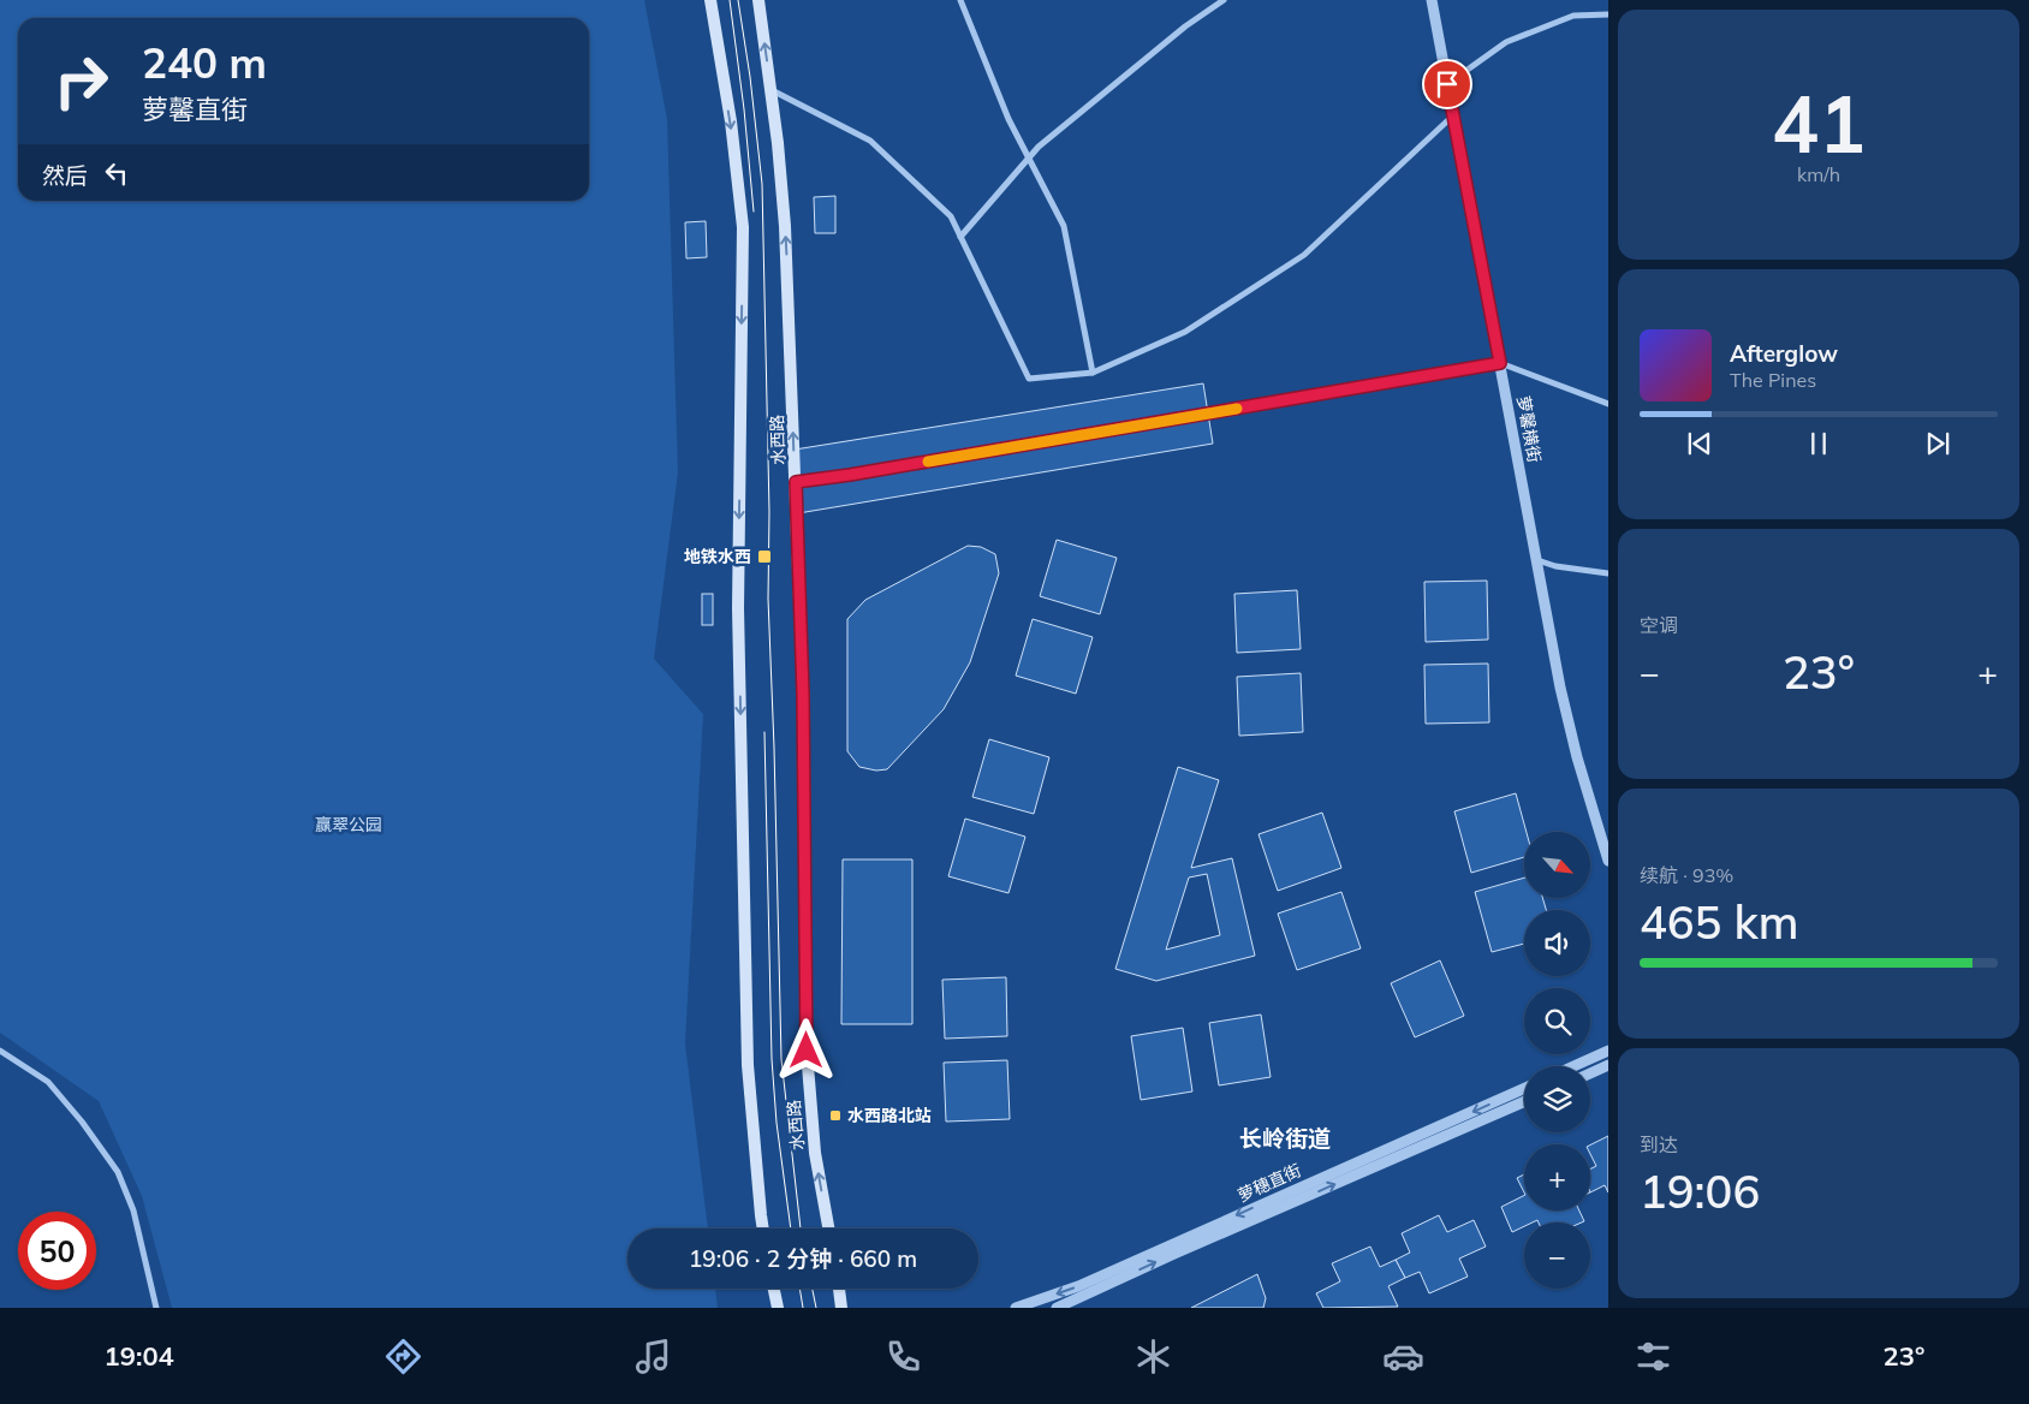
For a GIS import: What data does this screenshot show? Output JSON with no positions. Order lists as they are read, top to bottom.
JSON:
{
  "streets": {
    "main road": ["水西路"],
    "street": ["萝馨横街", "萝穗直街"]
  },
  "districts": ["长岭街道"],
  "parks": ["赢翠公园"],
  "places": {
    "transit": ["地铁水西", "水西路北站"]
  },
  "north": "bottom right",
  "page": {
    "tile": [
      ["41", "km/h"],
      "空调",
      ["续航 · 93%", "465 km"],
      ["到达", "19:06"]
    ],
    "turn": ["240 m", "萝馨直街"],
    "then": "然后",
    "song": ["Afterglow", "The Pines"],
    "heat": ["−", "23°", "+"],
    "map_buttons": ["+", "−"],
    "limit": "50",
    "trip": "19:06 · 2 分钟 · 660 m",
    "tabs": ["19:04", "23°"]
  }
}
